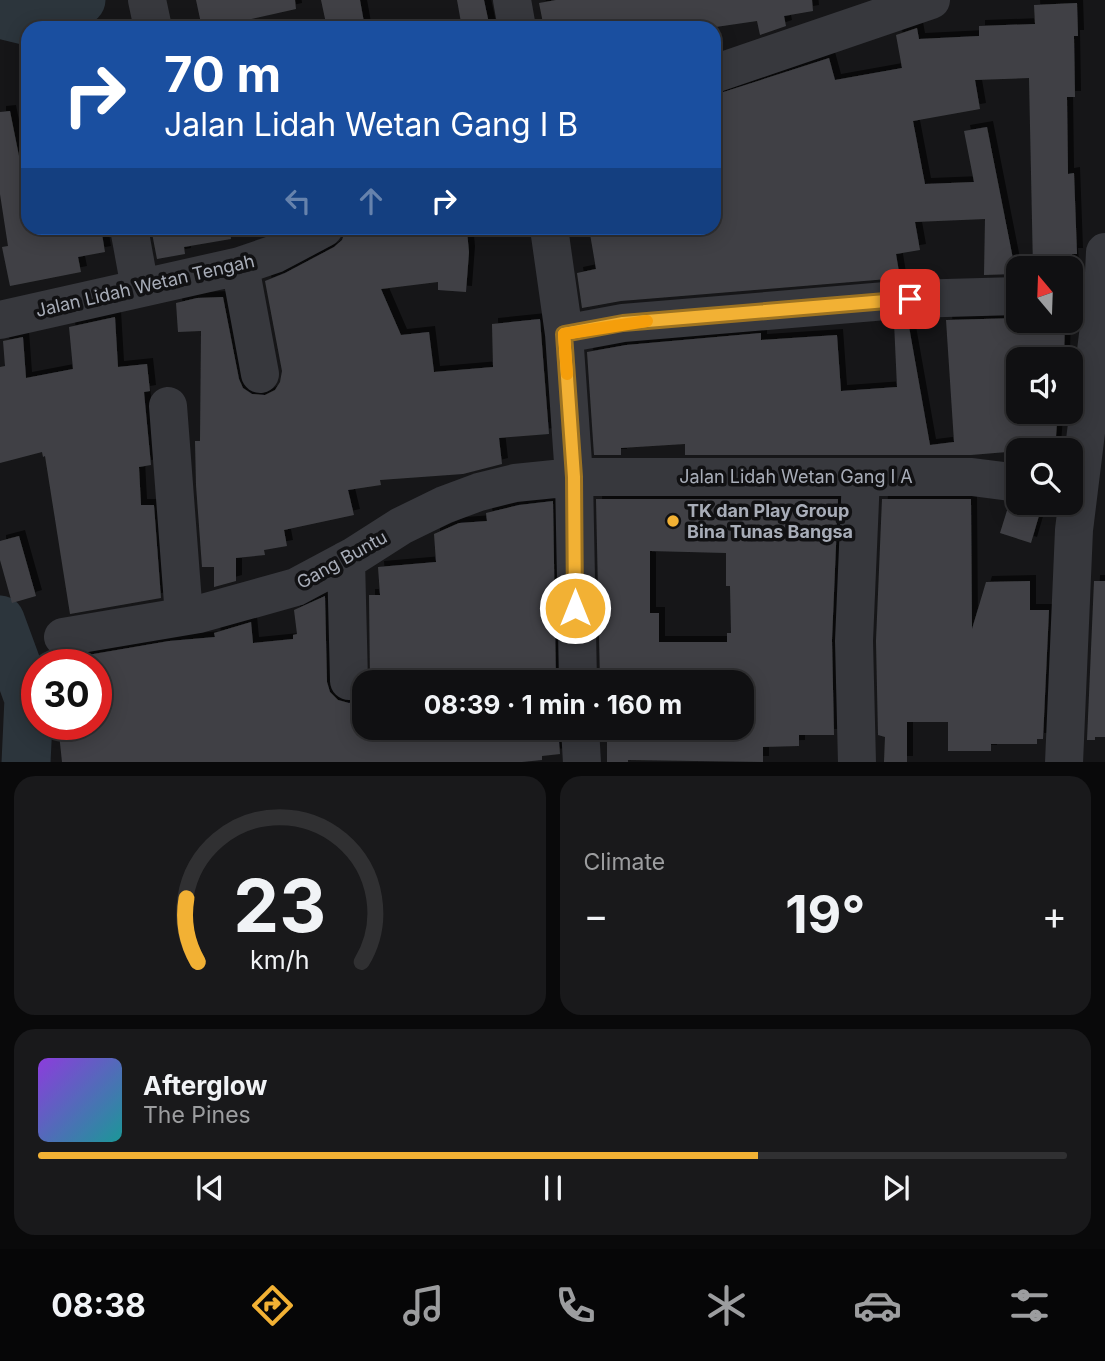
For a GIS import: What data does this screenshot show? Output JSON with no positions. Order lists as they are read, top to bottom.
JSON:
{
  "streets": {
    "street": ["Jalan Lidah Wetan Tengah", "Jalan Lidah Wetan Gang I A", "Gang Buntu"]
  },
  "crossings": [
    ["Jalan Lidah Wetan Gang I A", "Gang Buntu"]
  ],
  "places": ["TK dan Play Group Bina Tunas Bangsa"],
  "north": "top",
  "page": {
    "turn": ["70 m", "Jalan Lidah Wetan Gang I B"],
    "limit": "30",
    "trip": "08:39 · 1 min · 160 m",
    "tile": "Climate",
    "heat": ["−", "19°", "+"],
    "song": ["Afterglow", "The Pines"],
    "tabs": "08:38",
    "gauge": ["23", "km/h"]
  }
}
